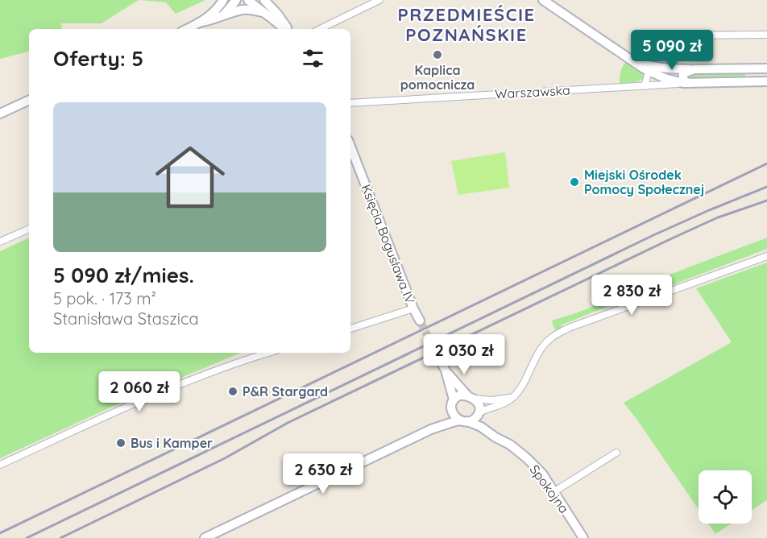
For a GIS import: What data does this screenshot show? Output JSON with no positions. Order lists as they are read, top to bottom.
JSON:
{
  "streets": {
    "street": ["Warszawska", "Księcia Bogusława IV", "Spokojna"]
  },
  "districts": ["PRZEDMIEŚCIE POZNAŃSKIE"],
  "places": [
    "Kaplica pomocnicza",
    "Miejski Ośrodek Pomocy Społecznej",
    "P&R Stargard",
    "Bus i Kamper"
  ],
  "page": {
    "heading": "Oferty: 5",
    "price": [
      "5 090 zł",
      "2 830 zł",
      "2 030 zł",
      "2 060 zł",
      "2 630 zł"
    ],
    "list": [
      {
        "name": "5 090 zł/mies.",
        "note": "5 pok. · 173 m² · Stanisława Staszica"
      }
    ]
  }
}
